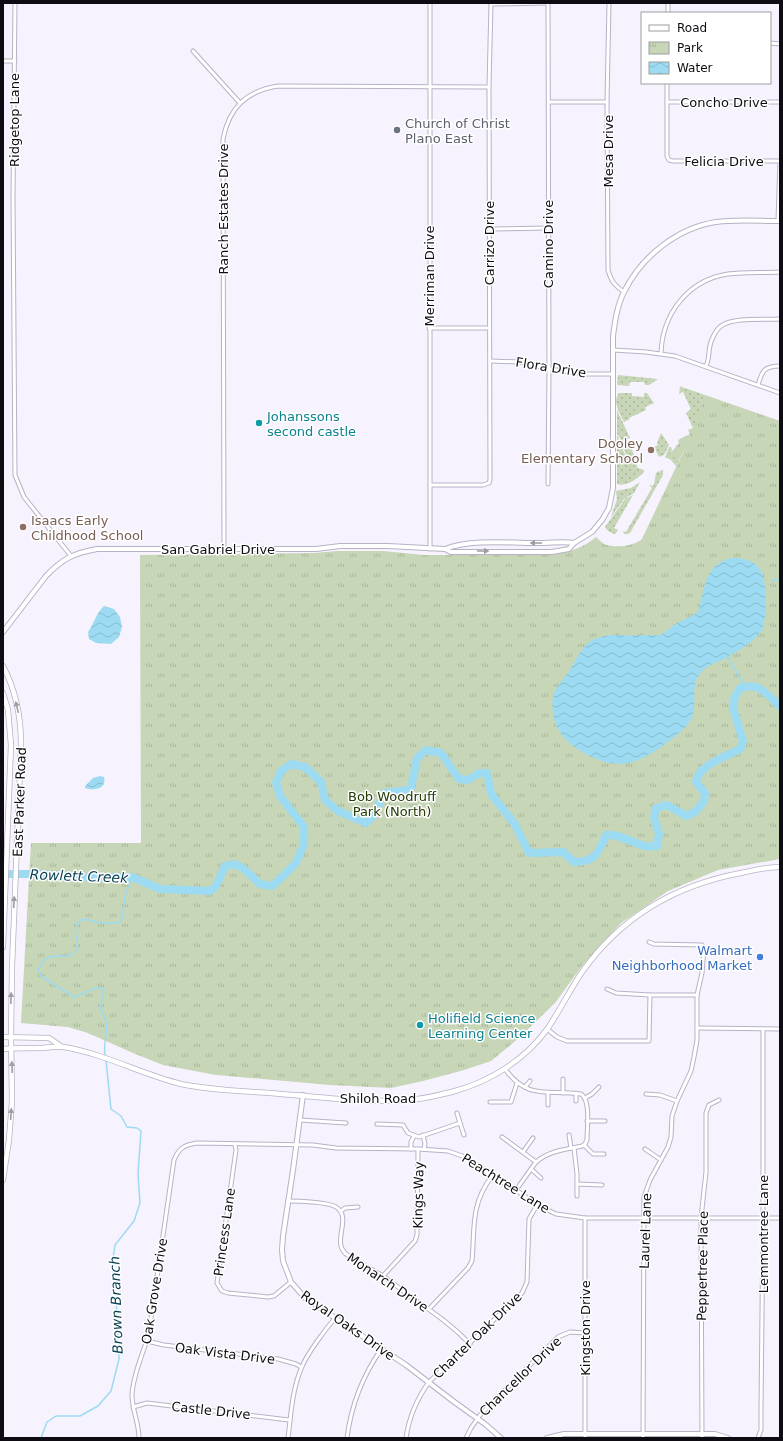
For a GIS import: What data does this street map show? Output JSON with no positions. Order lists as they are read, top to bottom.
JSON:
{
  "streets": {
    "main road": ["East Parker Road", "Shiloh Road"],
    "street": [
      "Concho Drive",
      "Ridgetop Lane",
      "Mesa Drive",
      "Felicia Drive",
      "Ranch Estates Drive",
      "Carrizo Drive",
      "Camino Drive",
      "Merriman Drive",
      "Flora Drive",
      "San Gabriel Drive",
      "Peachtree Lane",
      "Kings Way",
      "Laurel Lane",
      "Princess Lane",
      "Lemmontree Lane",
      "Peppertree Place",
      "Monarch Drive",
      "Oak Grove Drive",
      "Royal Oaks Drive",
      "Kingston Drive",
      "Charter Oak Drive",
      "Oak Vista Drive",
      "Chancellor Drive",
      "Castle Drive"
    ]
  },
  "crossings": [
    ["Concho Drive", "Felicia Drive"],
    ["Ridgetop Lane", "San Gabriel Drive"],
    ["Mesa Drive", "San Gabriel Drive"],
    ["Ranch Estates Drive", "Carrizo Drive"],
    ["Ranch Estates Drive", "Merriman Drive"],
    ["Ranch Estates Drive", "San Gabriel Drive"],
    ["Carrizo Drive", "Merriman Drive"],
    ["Carrizo Drive", "Flora Drive"],
    ["Camino Drive", "Flora Drive"],
    ["Merriman Drive", "San Gabriel Drive"],
    ["Flora Drive", "San Gabriel Drive"],
    ["East Parker Road", "Shiloh Road"],
    ["Shiloh Road", "Royal Oaks Drive"],
    ["Peachtree Lane", "Kings Way"],
    ["Peachtree Lane", "Laurel Lane"],
    ["Peachtree Lane", "Princess Lane"],
    ["Peachtree Lane", "Lemmontree Lane"],
    ["Peachtree Lane", "Peppertree Place"],
    ["Peachtree Lane", "Oak Grove Drive"],
    ["Peachtree Lane", "Royal Oaks Drive"],
    ["Peachtree Lane", "Kingston Drive"],
    ["Peachtree Lane", "Charter Oak Drive"],
    ["Kings Way", "Monarch Drive"],
    ["Princess Lane", "Royal Oaks Drive"],
    ["Monarch Drive", "Charter Oak Drive"],
    ["Oak Grove Drive", "Oak Vista Drive"],
    ["Oak Grove Drive", "Castle Drive"],
    ["Royal Oaks Drive", "Charter Oak Drive"],
    ["Royal Oaks Drive", "Chancellor Drive"],
    ["Kingston Drive", "Chancellor Drive"]
  ],
  "water": ["Rowlett Creek", "Brown Branch"],
  "parks": ["Bob Woodruff Park (North)"],
  "places": [
    "Church of Christ Plano East",
    "Johanssons second castle",
    "Dooley Elementary School",
    "Isaacs Early Childhood School",
    "Walmart Neighborhood Market",
    "Holifield Science Learning Center"
  ],
  "legend": ["Road", "Park", "Water"]
}
